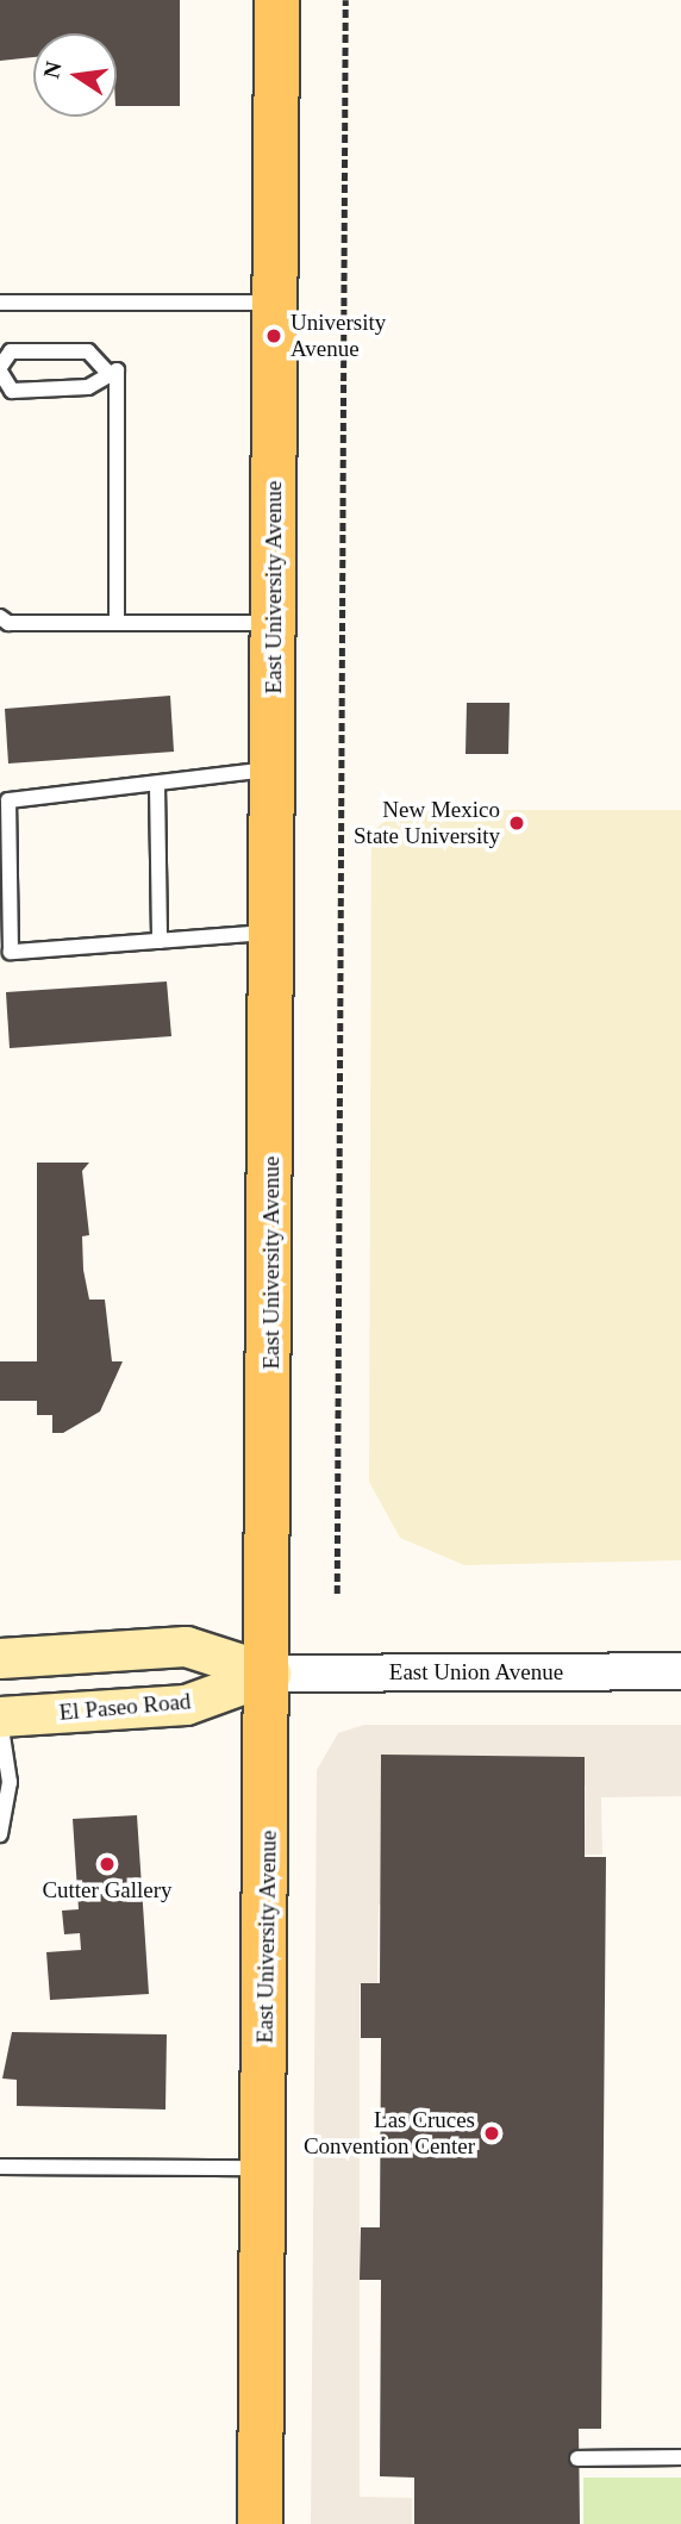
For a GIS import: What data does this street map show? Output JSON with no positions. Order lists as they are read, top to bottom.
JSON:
{
  "streets": {
    "main road": ["East University Avenue", "El Paseo Road"],
    "street": ["East Union Avenue"]
  },
  "crossings": [
    ["East University Avenue", "East Union Avenue"],
    ["East University Avenue", "El Paseo Road"],
    ["East Union Avenue", "El Paseo Road"]
  ],
  "places": [
    "University Avenue",
    "New Mexico State University",
    "Cutter Gallery",
    "Las Cruces Convention Center"
  ],
  "north": "left"
}
